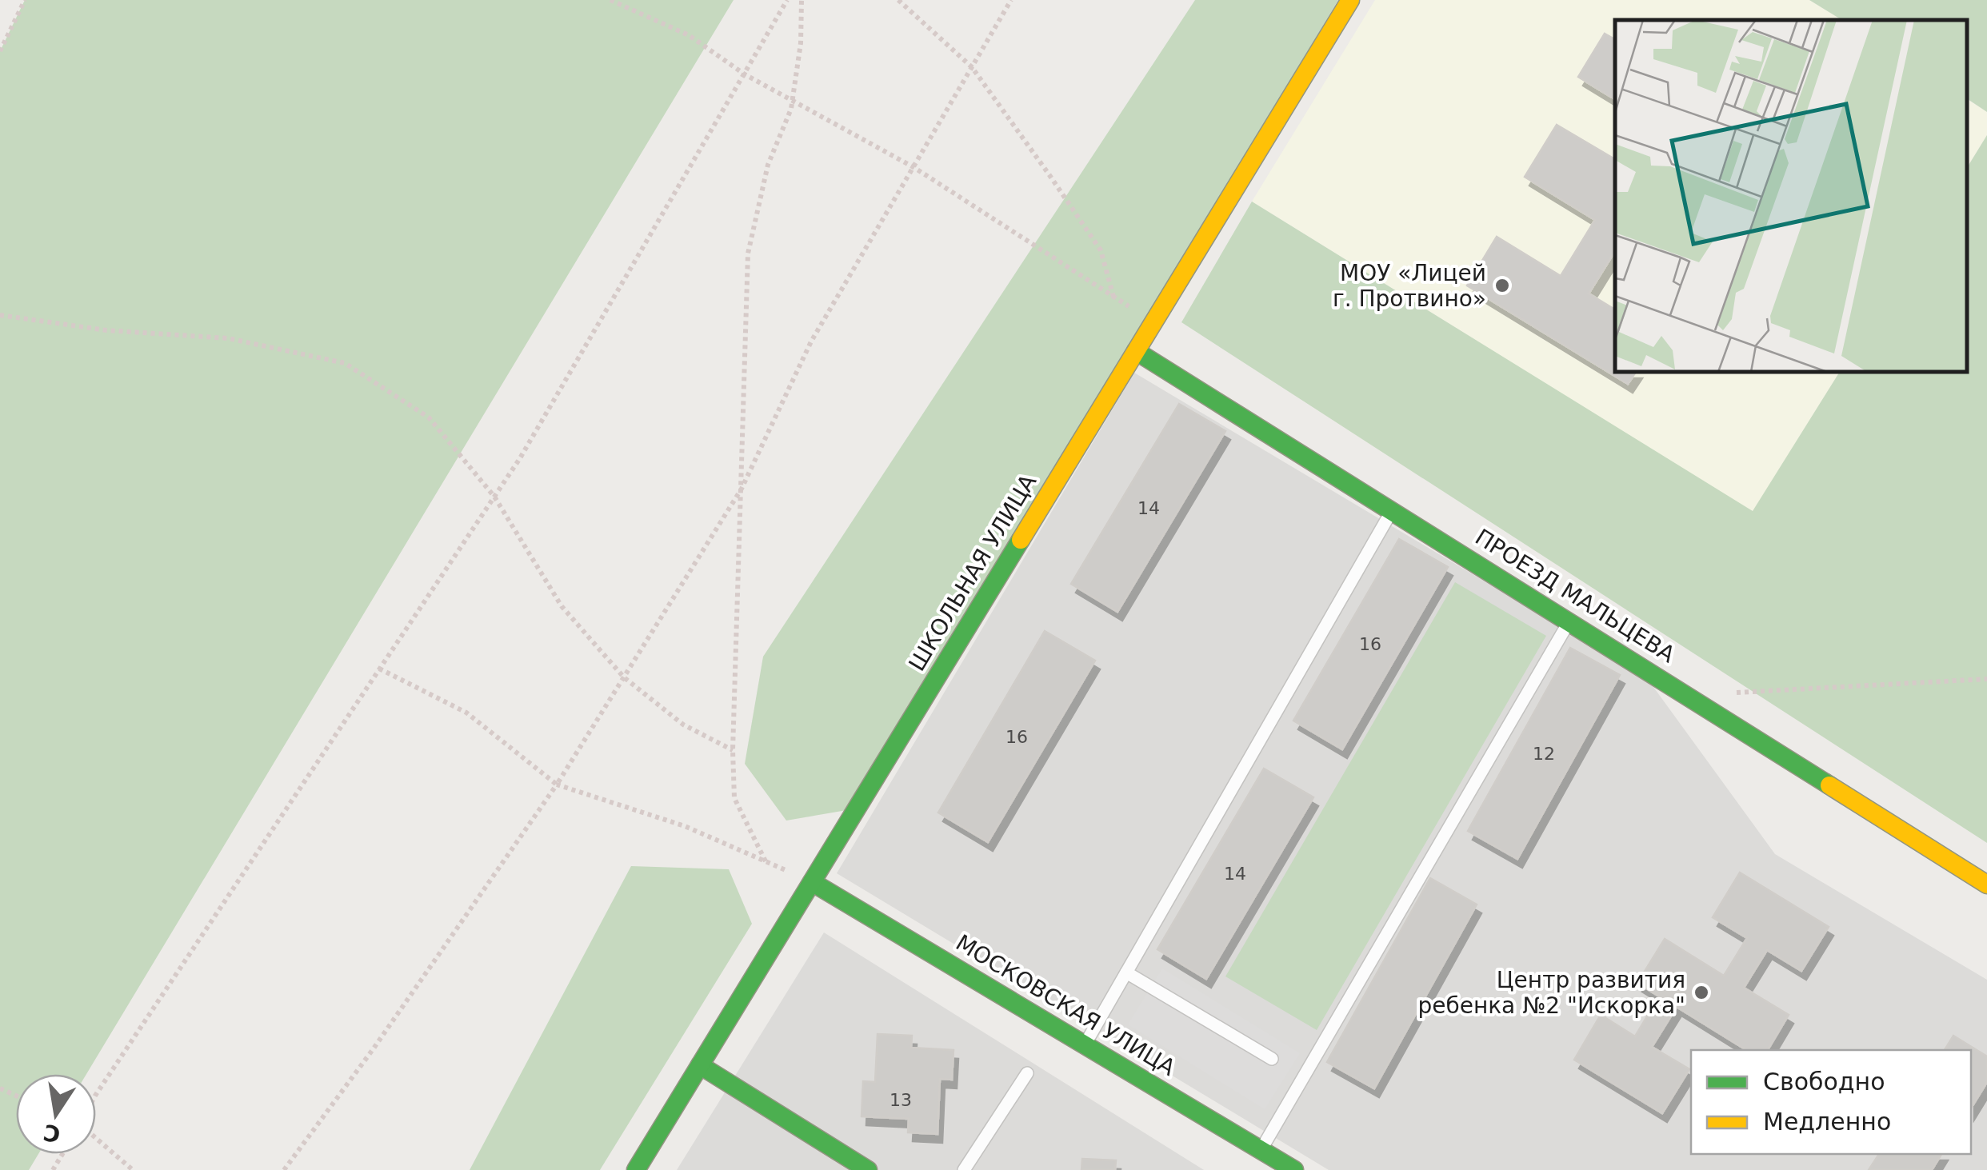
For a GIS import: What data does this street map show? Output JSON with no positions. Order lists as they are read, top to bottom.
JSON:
{
  "streets": {
    "street": ["ШКОЛЬНАЯ УЛИЦА", "ПРОЕЗД МАЛЬЦЕВА", "МОСКОВСКАЯ УЛИЦА"]
  },
  "crossings": [
    ["ШКОЛЬНАЯ УЛИЦА", "ПРОЕЗД МАЛЬЦЕВА"],
    ["ШКОЛЬНАЯ УЛИЦА", "МОСКОВСКАЯ УЛИЦА"]
  ],
  "places": ["МОУ «Лицей г. Протвино»", "Центр развития ребенка №2 \"Искорка\""],
  "house_numbers": [
    "14",
    "16",
    "16",
    "12",
    "14",
    "13"
  ],
  "legend": ["Свободно", "Медленно"],
  "north": "bottom"
}
